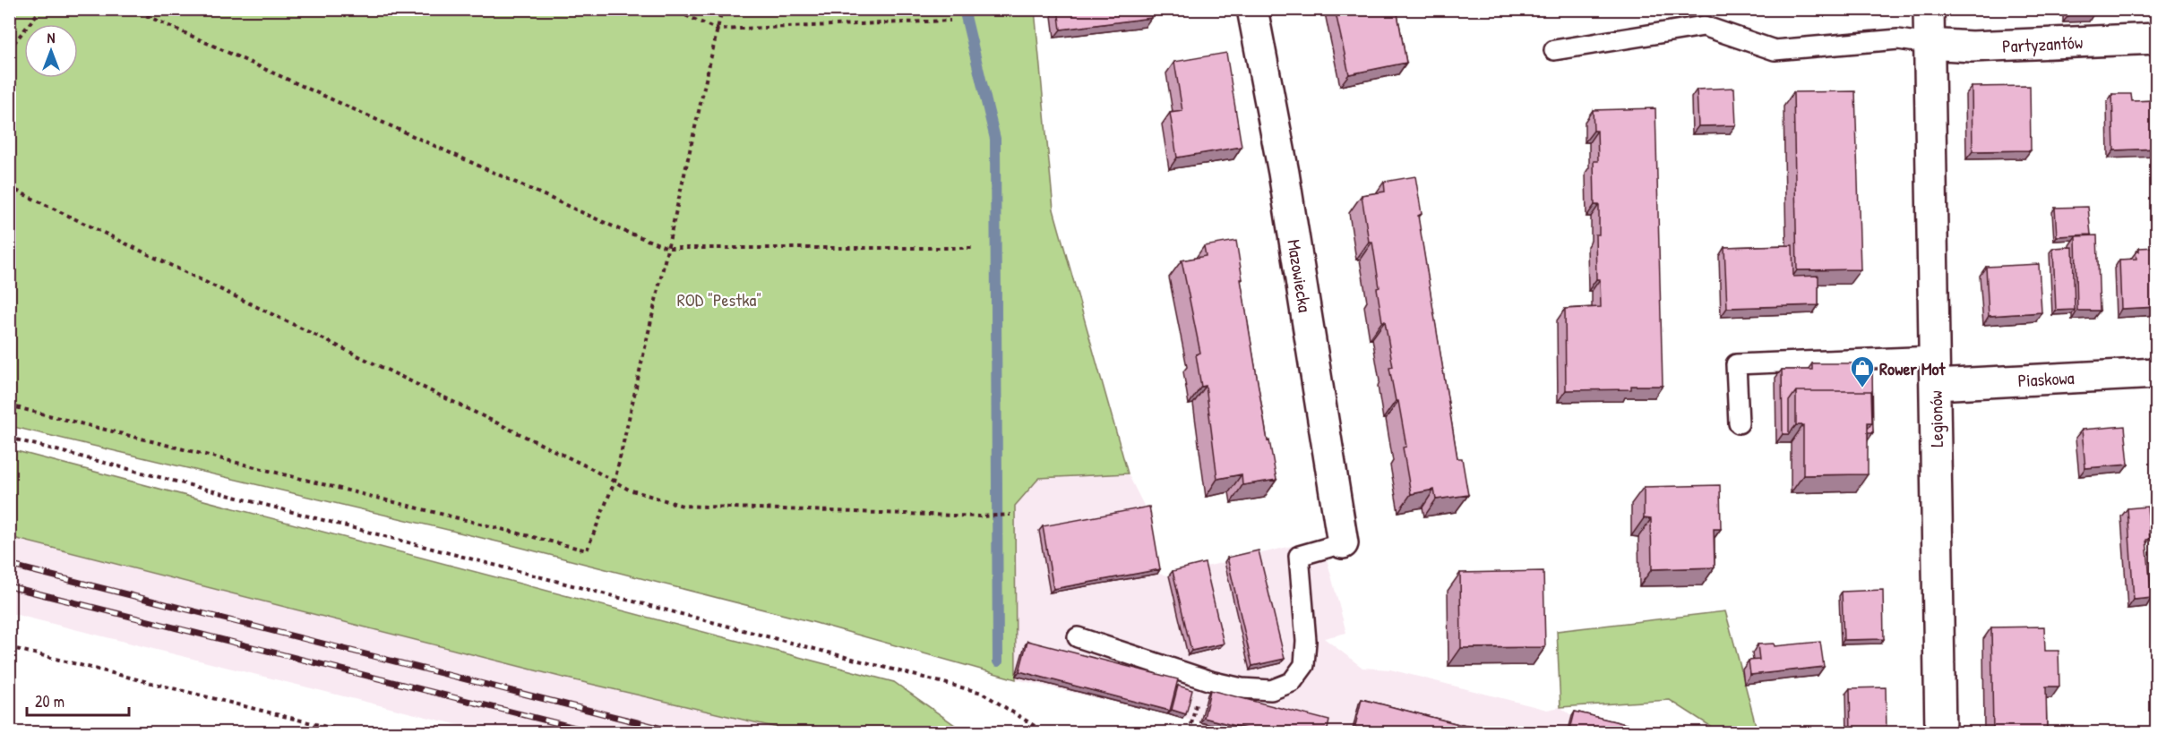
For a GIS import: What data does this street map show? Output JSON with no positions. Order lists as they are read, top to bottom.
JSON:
{
  "streets": {
    "street": [
      "Partyzantów",
      "Mazowiecka",
      "Piaskowa",
      "Legionów"
    ]
  },
  "crossings": [
    ["Partyzantów", "Legionów"],
    ["Piaskowa", "Legionów"]
  ],
  "parks": ["ROD \"Pestka\""],
  "places": {
    "shop": ["Rower Mot"]
  },
  "scale_bar": "20 m",
  "north": "top"
}
